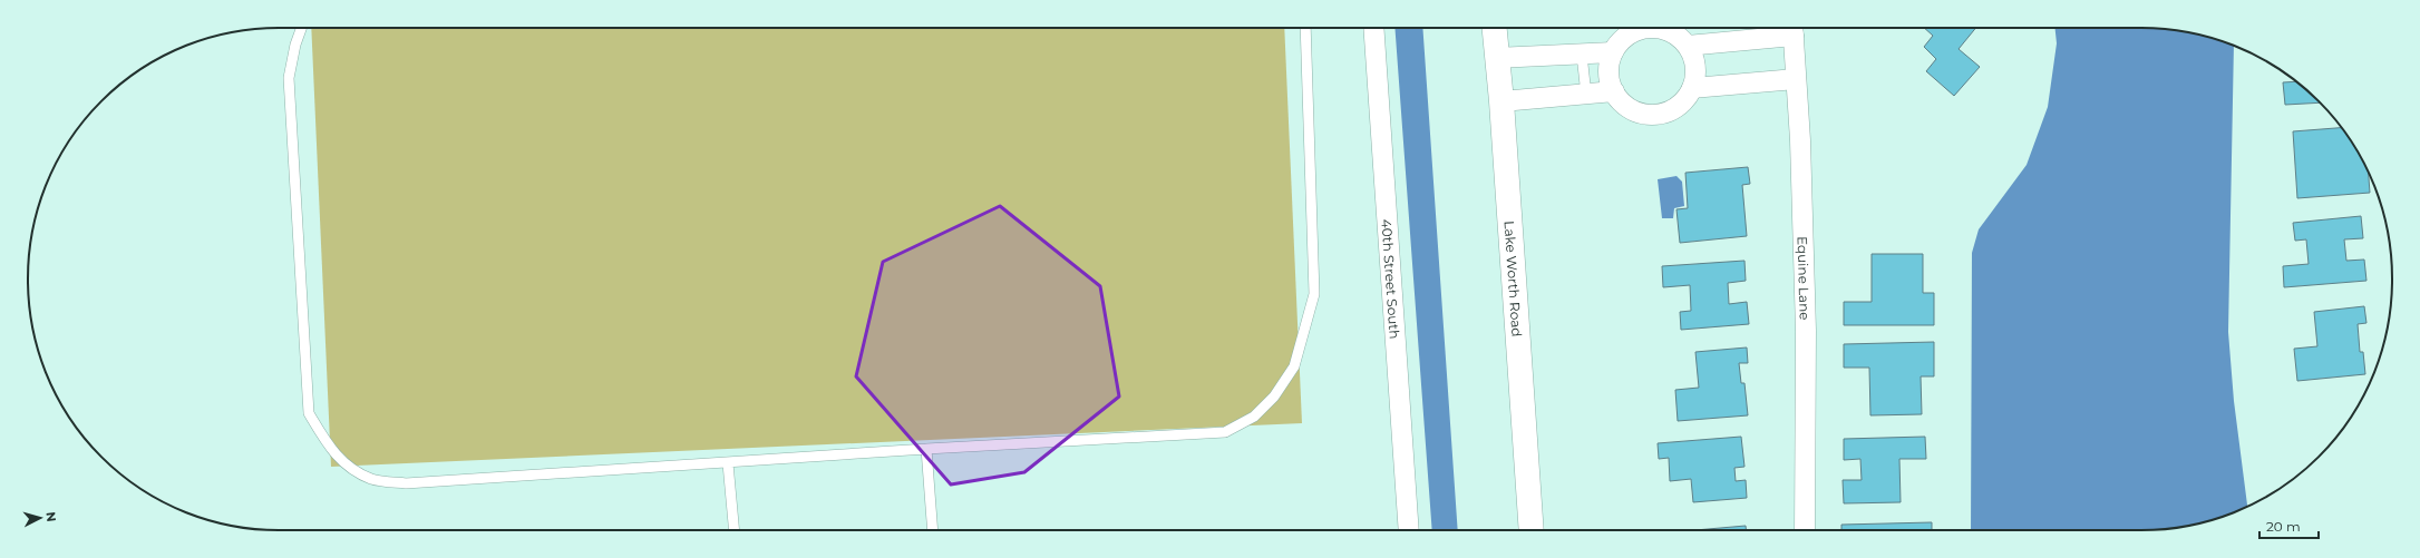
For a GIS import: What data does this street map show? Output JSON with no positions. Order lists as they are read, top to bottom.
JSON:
{
  "streets": {
    "street": ["40th Street South", "Lake Worth Road", "Equine Lane"]
  },
  "scale_bar": "20 m",
  "north": "right"
}
